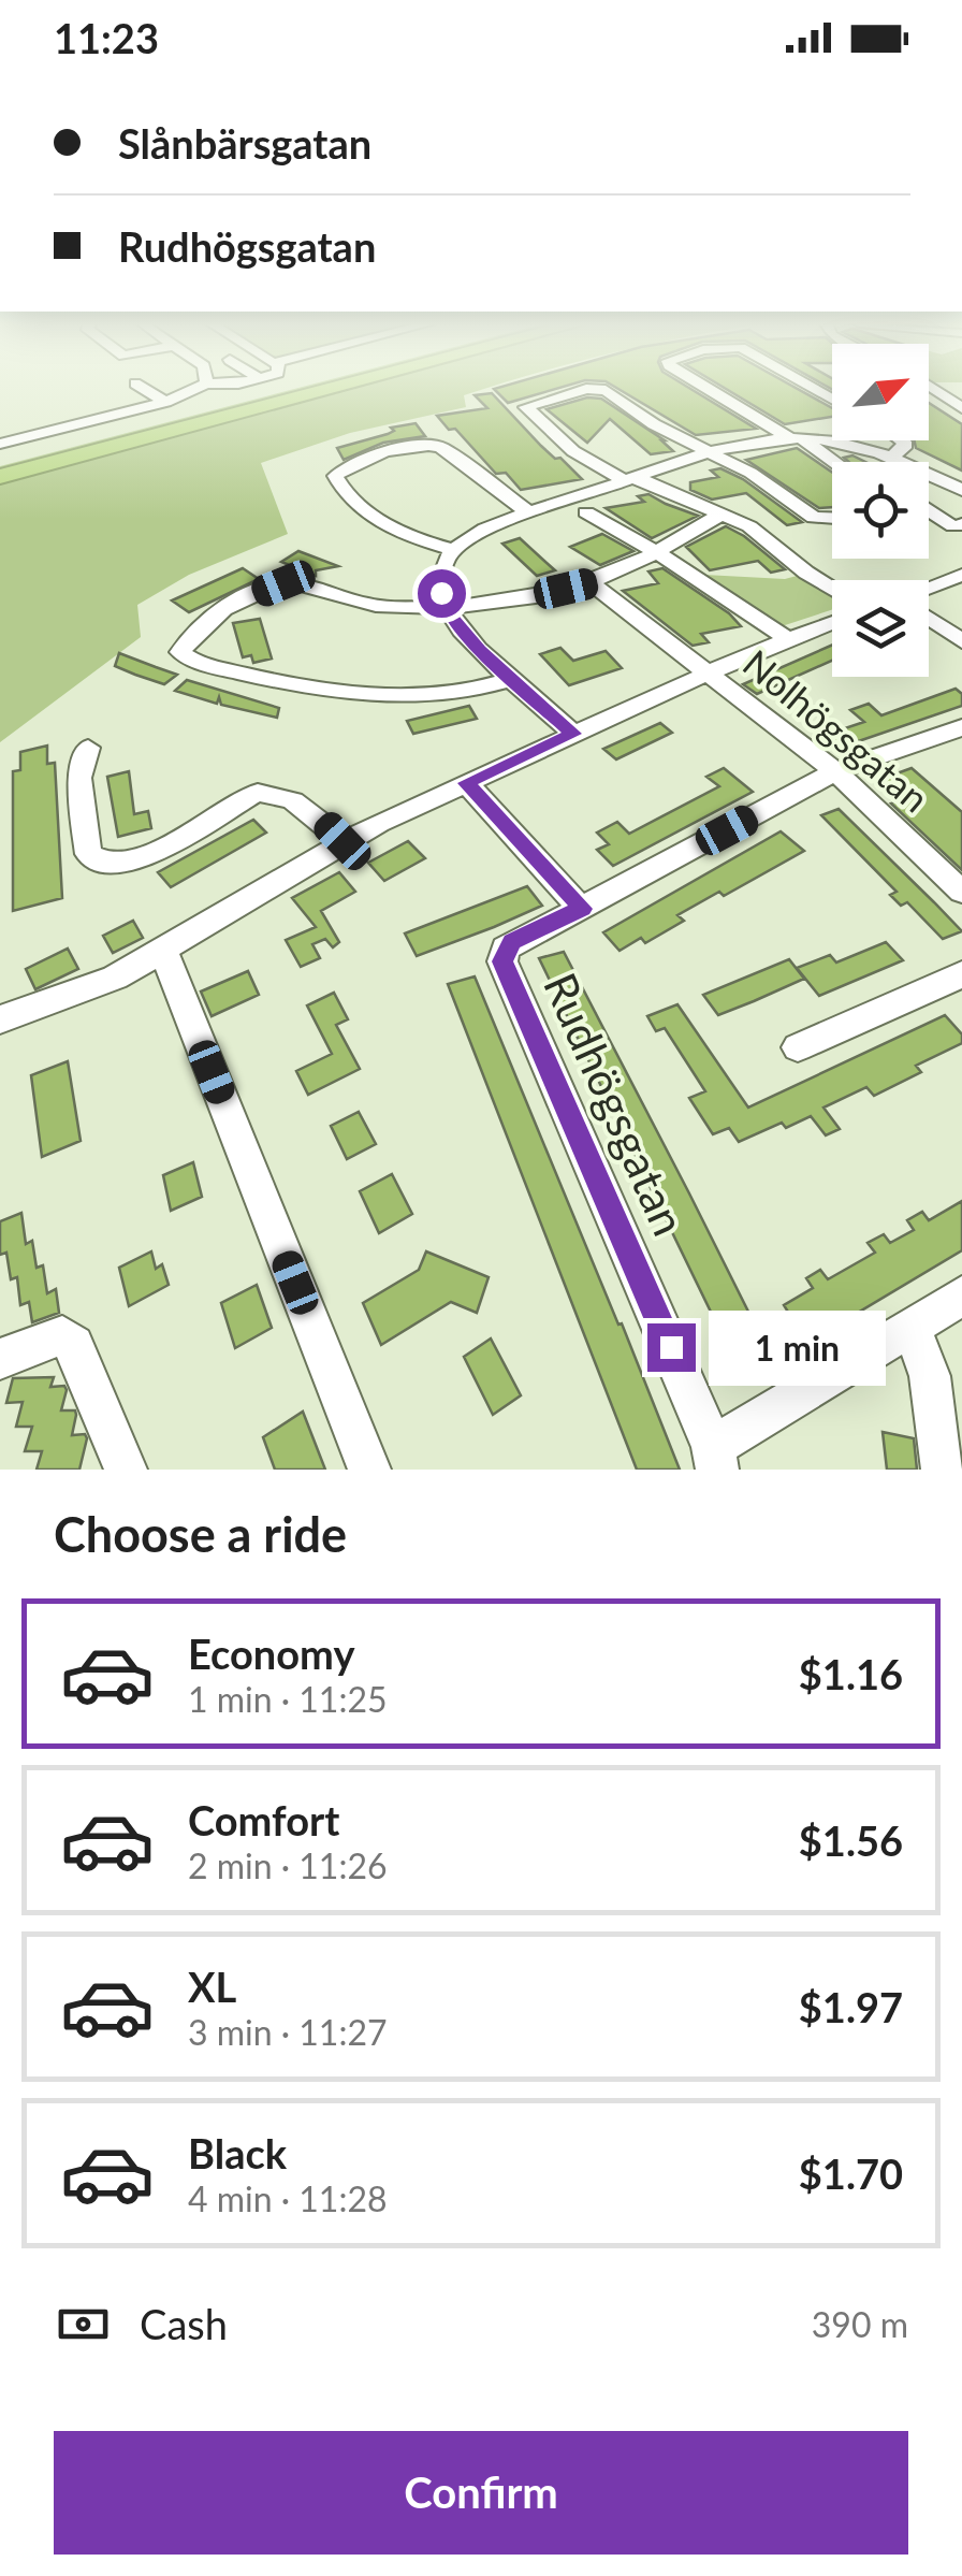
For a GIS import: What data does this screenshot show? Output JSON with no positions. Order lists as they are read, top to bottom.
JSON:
{
  "streets": {
    "street": ["Nolhögsgatan", "Rudhögsgatan"]
  },
  "crossings": [
    ["Nolhögsgatan", "Rudhögsgatan"]
  ],
  "north": "top right",
  "page": {
    "status": "11:23",
    "banner": ["Slånbärsgatan", "Rudhögsgatan"],
    "bubble": "1 min",
    "heading": "Choose a ride",
    "list": [
      {
        "name": "Economy",
        "note": "1 min · 11:25",
        "value": "$1.16"
      },
      {
        "name": "Comfort",
        "note": "2 min · 11:26",
        "value": "$1.56"
      },
      {
        "name": "XL",
        "note": "3 min · 11:27",
        "value": "$1.97"
      },
      {
        "name": "Black",
        "note": "4 min · 11:28",
        "value": "$1.70"
      }
    ],
    "pay": ["Cash", "390 m"],
    "buttons": "Confirm"
  }
}
